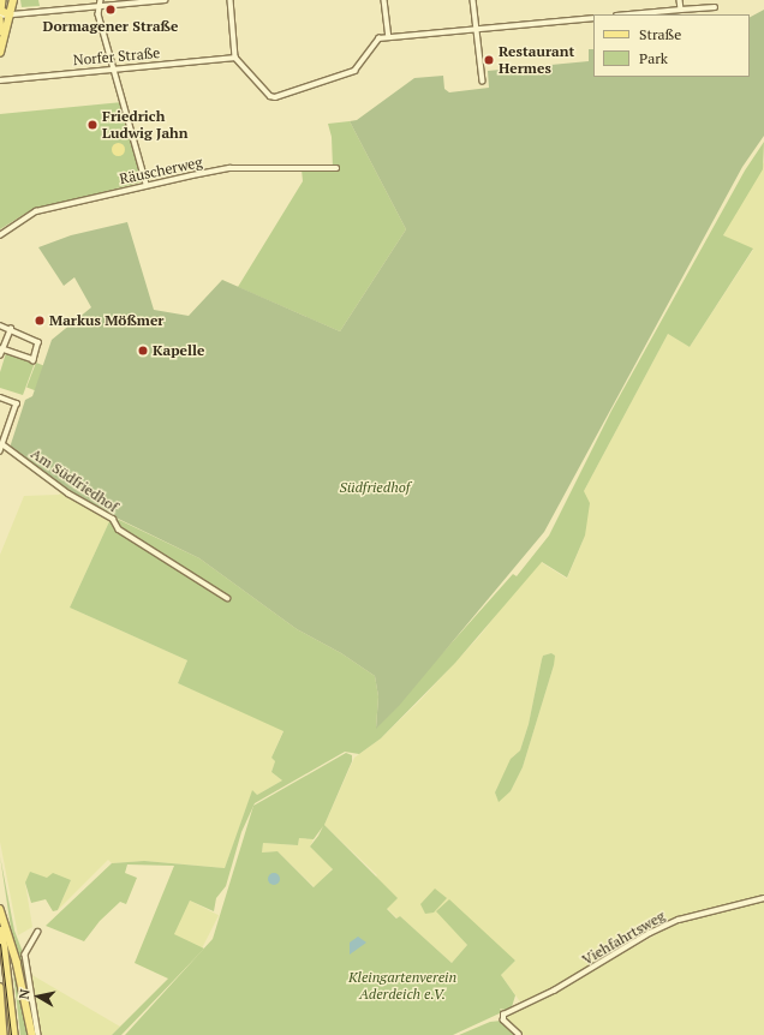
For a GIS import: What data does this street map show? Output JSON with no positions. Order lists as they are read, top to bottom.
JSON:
{
  "streets": {
    "street": [
      "Norfer Straße",
      "Räuscherweg",
      "Am Südfriedhof",
      "Viehfahrtsweg"
    ]
  },
  "parks": ["Südfriedhof", "Kleingartenverein Aderdeich e.V."],
  "places": [
    "Dormagener Straße",
    "Restaurant Hermes",
    "Friedrich Ludwig Jahn",
    "Markus Mößmer",
    "Kapelle"
  ],
  "legend": ["Straße", "Park"],
  "north": "left"
}
